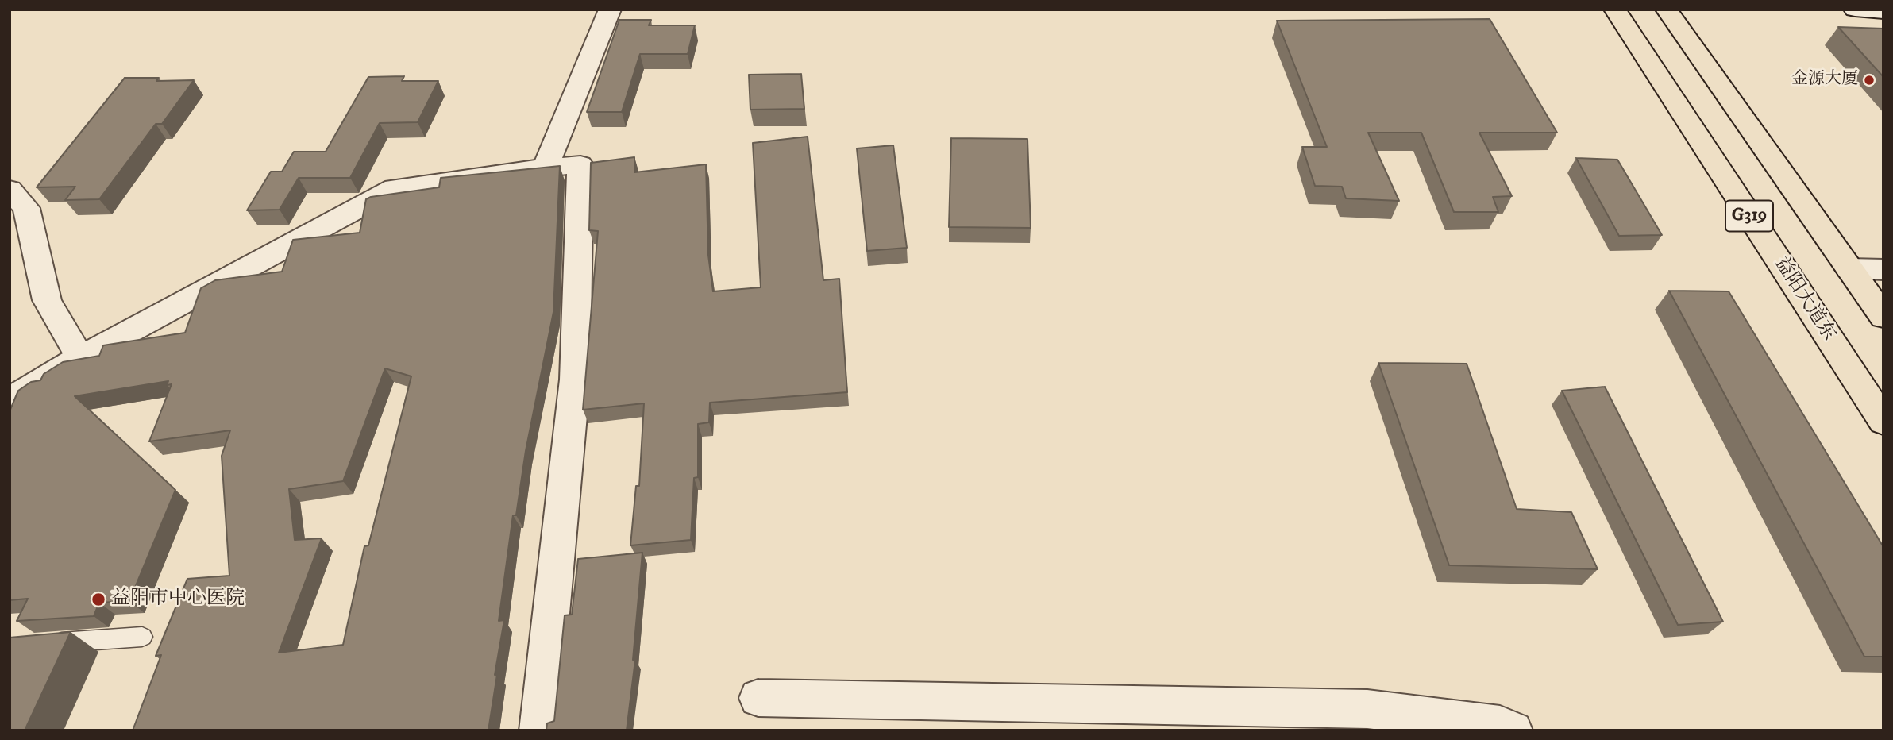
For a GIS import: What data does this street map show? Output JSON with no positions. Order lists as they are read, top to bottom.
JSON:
{
  "streets": {
    "main road": ["G319", "益阳大道东"]
  },
  "places": ["金源大厦", "益阳市中心医院"]
}
